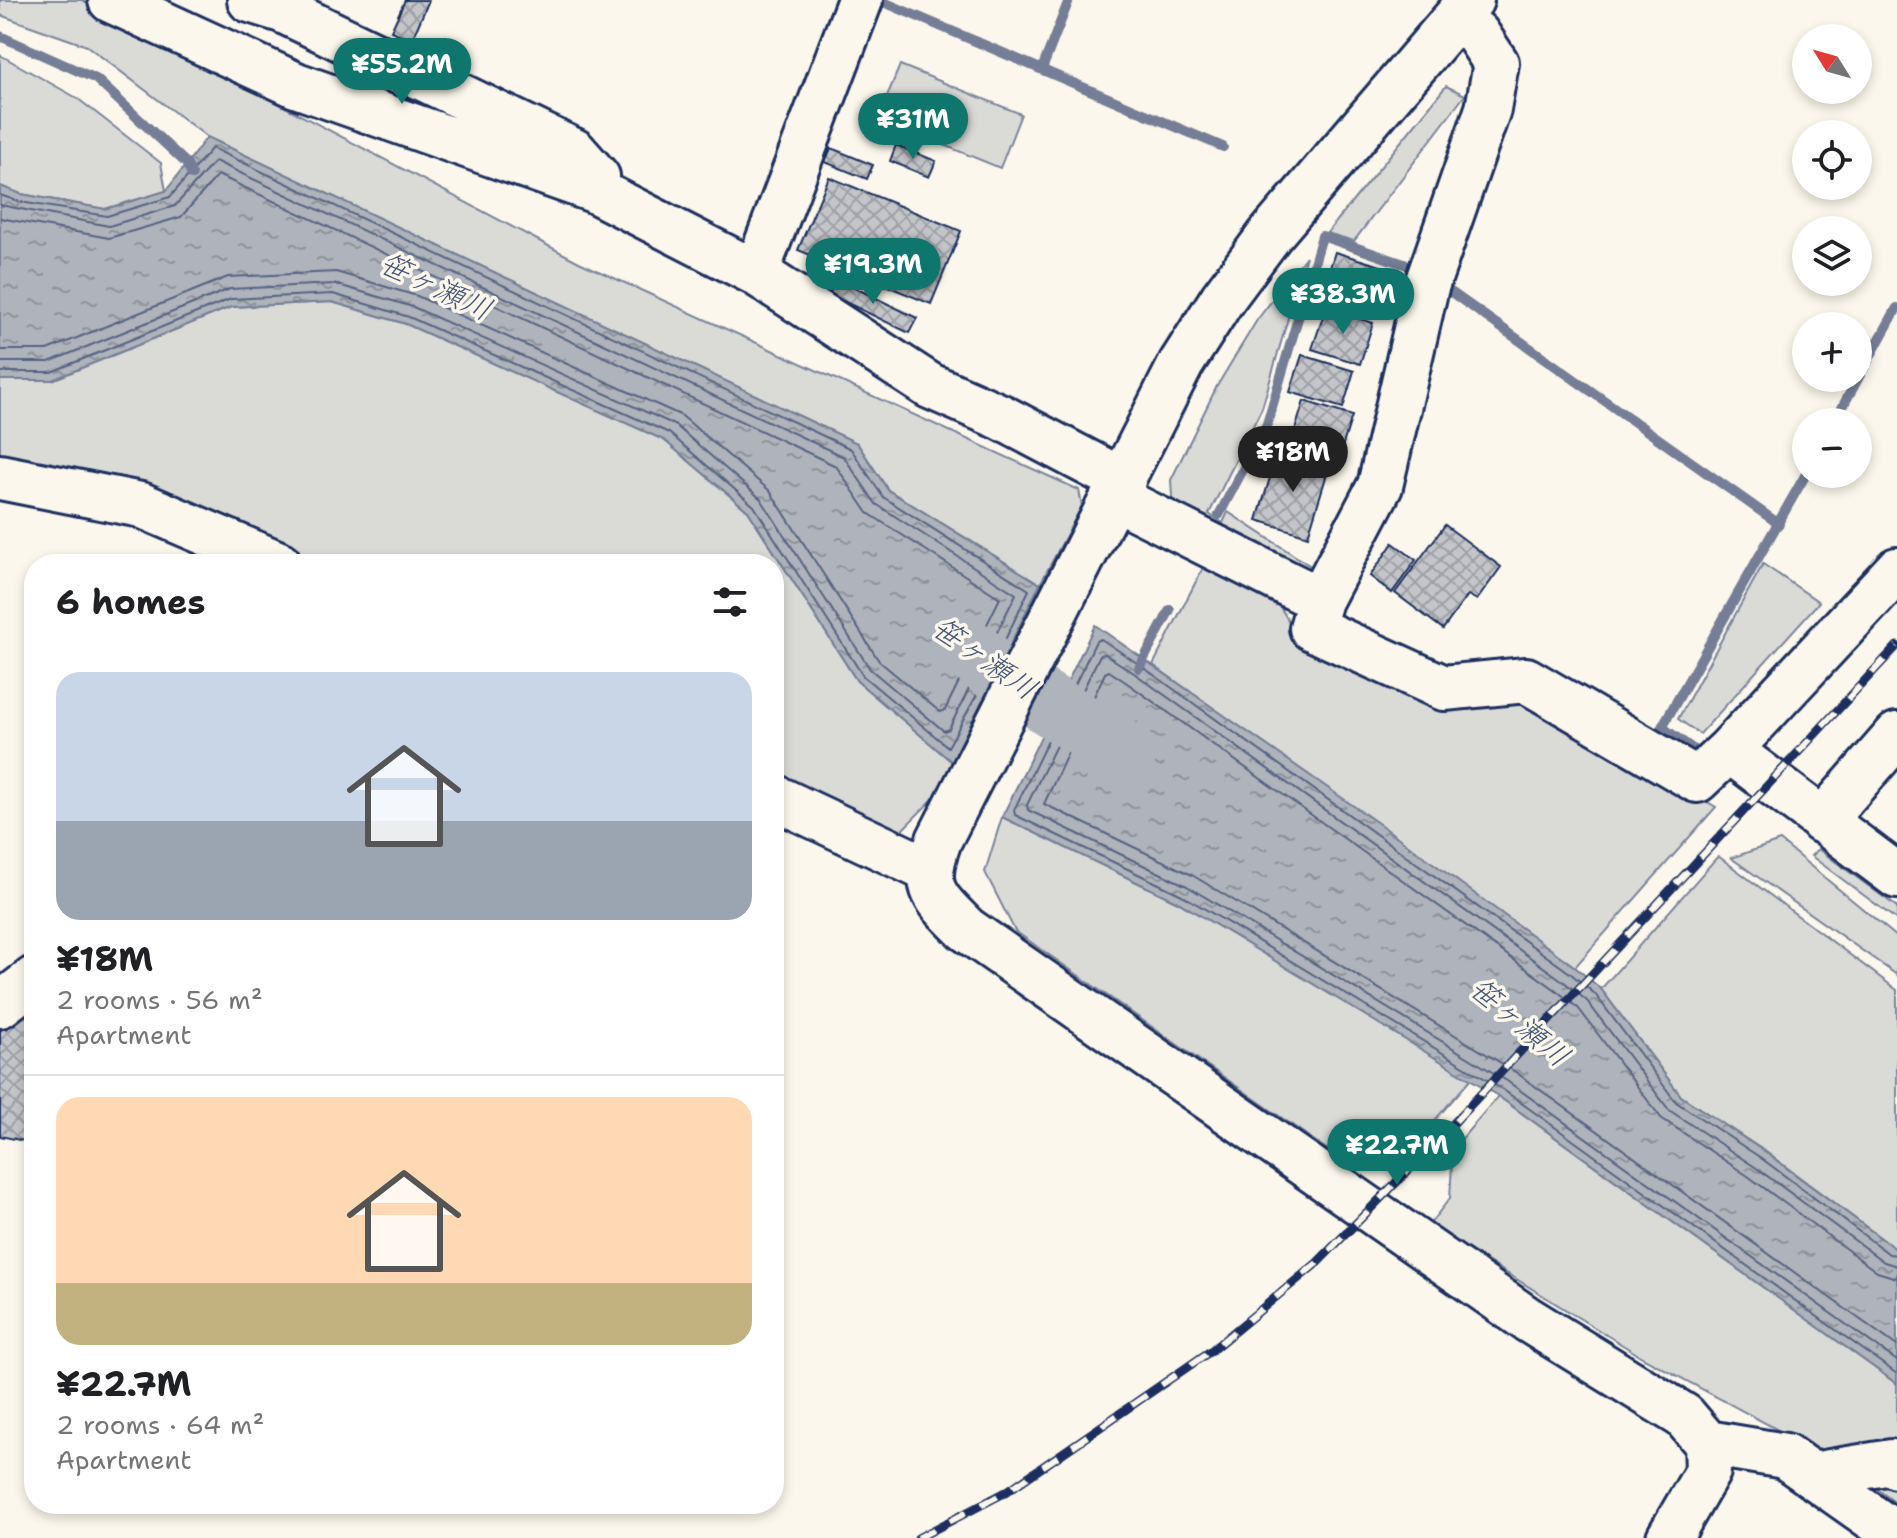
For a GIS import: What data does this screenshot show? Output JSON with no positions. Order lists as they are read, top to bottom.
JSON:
{
  "water": ["笹ヶ瀬川"],
  "north": "top left",
  "page": {
    "map_buttons": ["+", "−"],
    "price": [
      "¥55.2M",
      "¥31M",
      "¥19.3M",
      "¥38.3M",
      "¥18M",
      "¥22.7M"
    ],
    "heading": "6 homes",
    "list": [
      {
        "name": "¥18M",
        "note": "2 rooms · 56 m² · Apartment"
      },
      {
        "name": "¥22.7M",
        "note": "2 rooms · 64 m² · Apartment"
      }
    ]
  }
}
